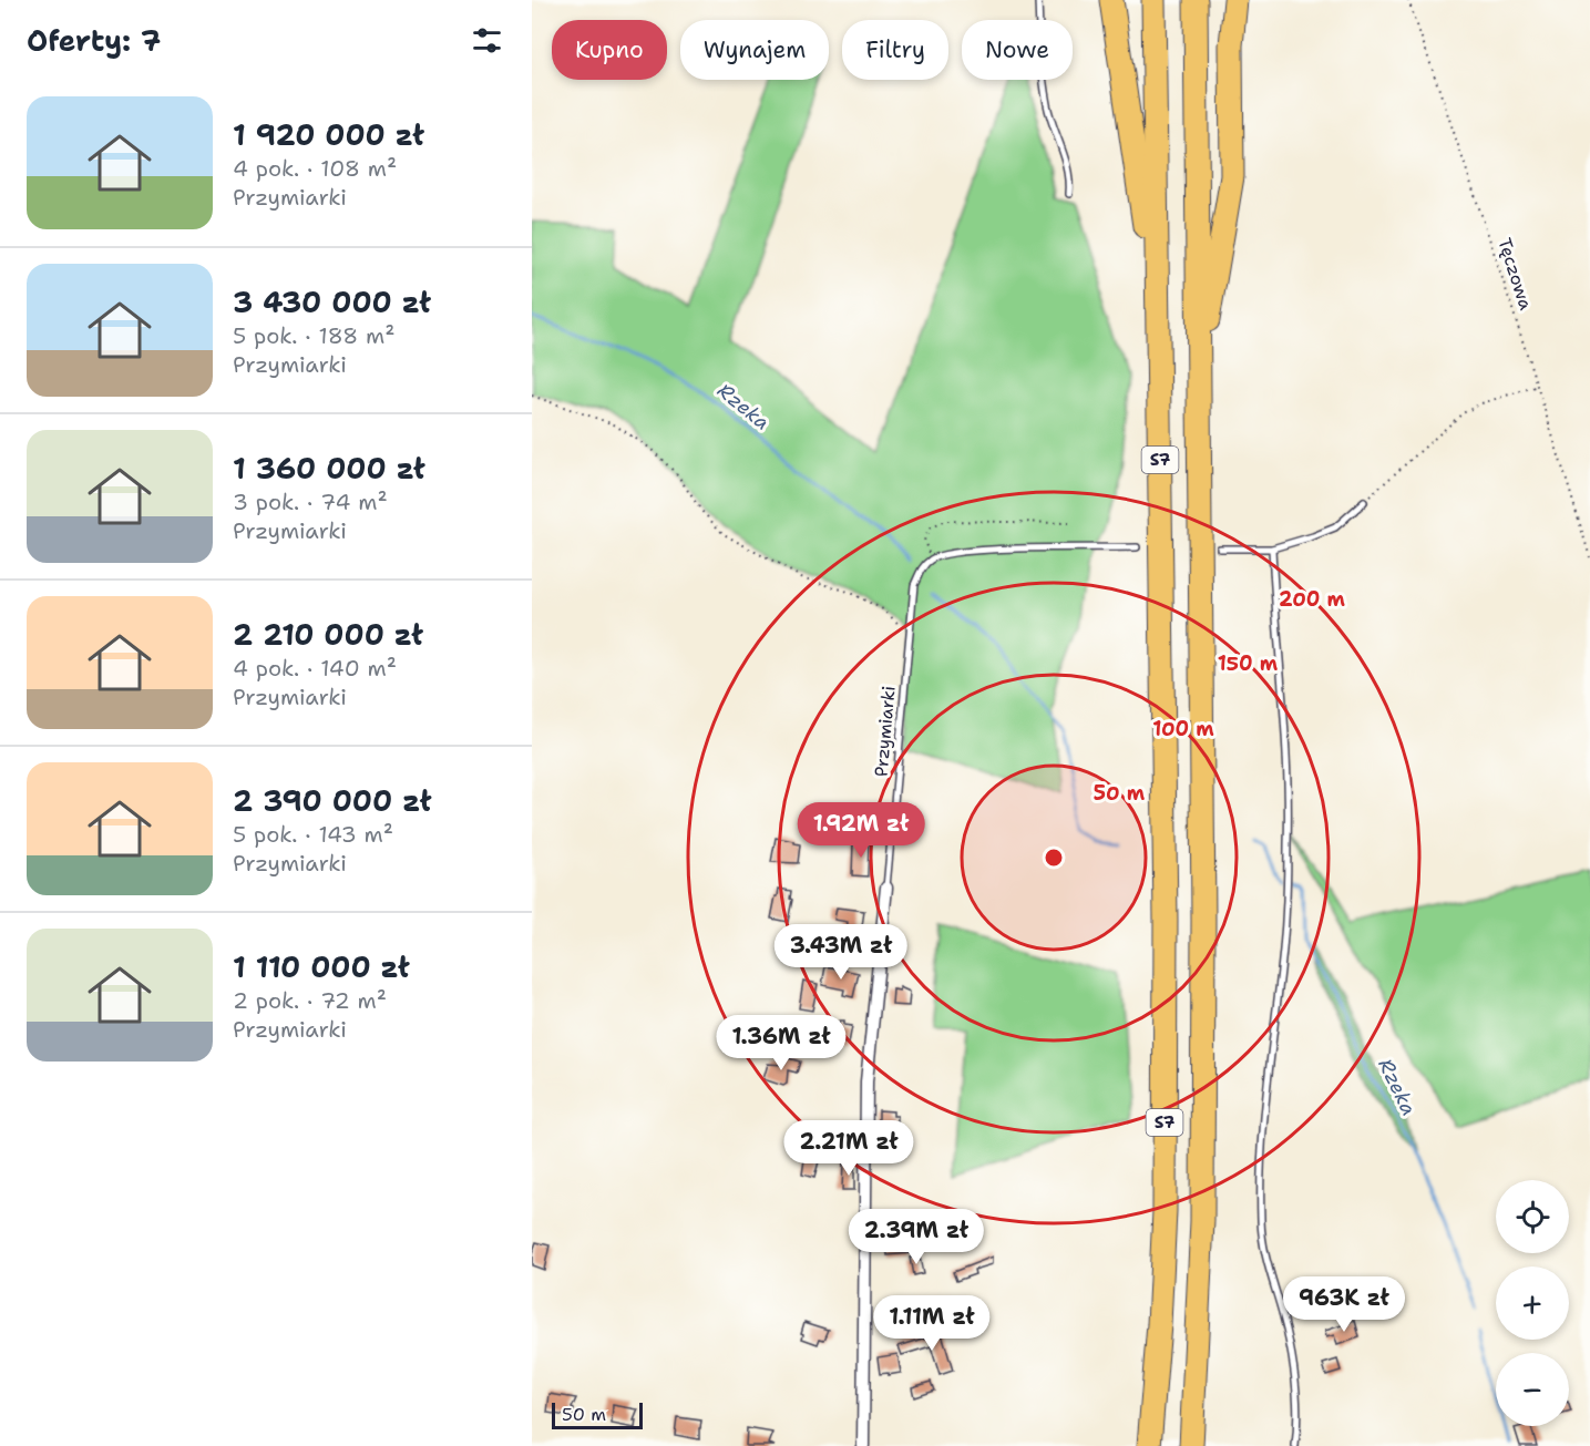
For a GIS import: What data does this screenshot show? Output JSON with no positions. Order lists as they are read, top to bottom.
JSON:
{
  "streets": {
    "highway": ["S7"],
    "street": ["Przymiarki"],
    "path": ["Tęczowa"]
  },
  "water": ["Rzeka"],
  "scale_bar": "50 m",
  "page": {
    "heading": "Oferty: 7",
    "chip": [
      "Kupno",
      "Wynajem",
      "Filtry",
      "Nowe"
    ],
    "list": [
      {
        "name": "1 920 000 zł",
        "note": "4 pok. · 108 m² · Przymiarki"
      },
      {
        "name": "3 430 000 zł",
        "note": "5 pok. · 188 m² · Przymiarki"
      },
      {
        "name": "1 360 000 zł",
        "note": "3 pok. · 74 m² · Przymiarki"
      },
      {
        "name": "2 210 000 zł",
        "note": "4 pok. · 140 m² · Przymiarki"
      },
      {
        "name": "2 390 000 zł",
        "note": "5 pok. · 143 m² · Przymiarki"
      },
      {
        "name": "1 110 000 zł",
        "note": "2 pok. · 72 m² · Przymiarki"
      }
    ],
    "price": [
      "1.92M zł",
      "3.43M zł",
      "1.36M zł",
      "2.21M zł",
      "2.39M zł",
      "963K zł",
      "1.11M zł"
    ],
    "map_buttons": ["+", "−"],
    "scale": "50 m"
  },
  "rings": [
    "200 m",
    "150 m",
    "100 m",
    "50 m"
  ]
}
